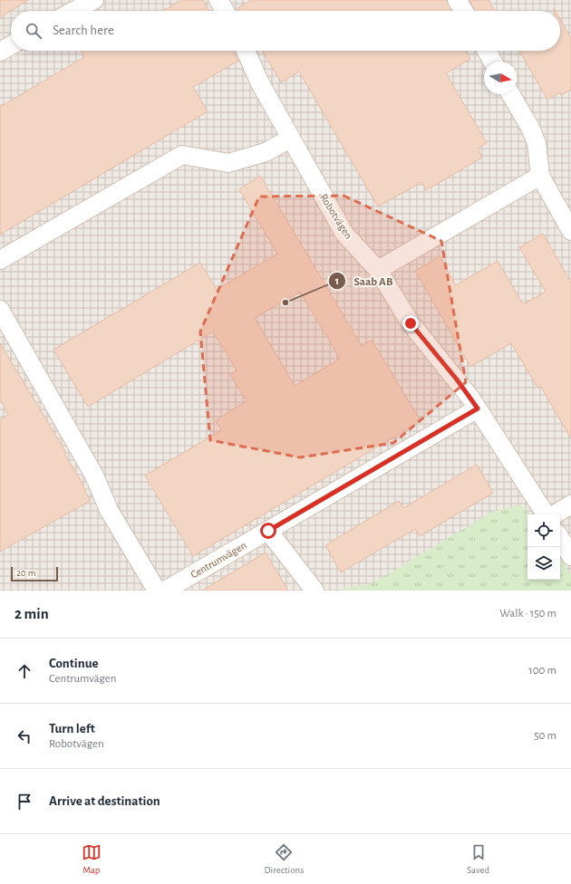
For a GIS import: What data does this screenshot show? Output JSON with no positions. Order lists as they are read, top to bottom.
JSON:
{
  "streets": {
    "street": ["Robotvägen", "Centrumvägen"]
  },
  "crossings": [
    ["Robotvägen", "Centrumvägen"]
  ],
  "places": ["Saab AB"],
  "scale_bar": "20 m",
  "north": "right",
  "page": {
    "search": "Search here",
    "scale": "20 m",
    "heading": ["2 min", "Walk · 150 m"],
    "list": [
      ["Continue", "Centrumvägen", "100 m"],
      ["Turn left", "Robotvägen", "50 m"],
      "Arrive at destination"
    ],
    "nav": ["Map", "Directions", "Saved"]
  }
}
